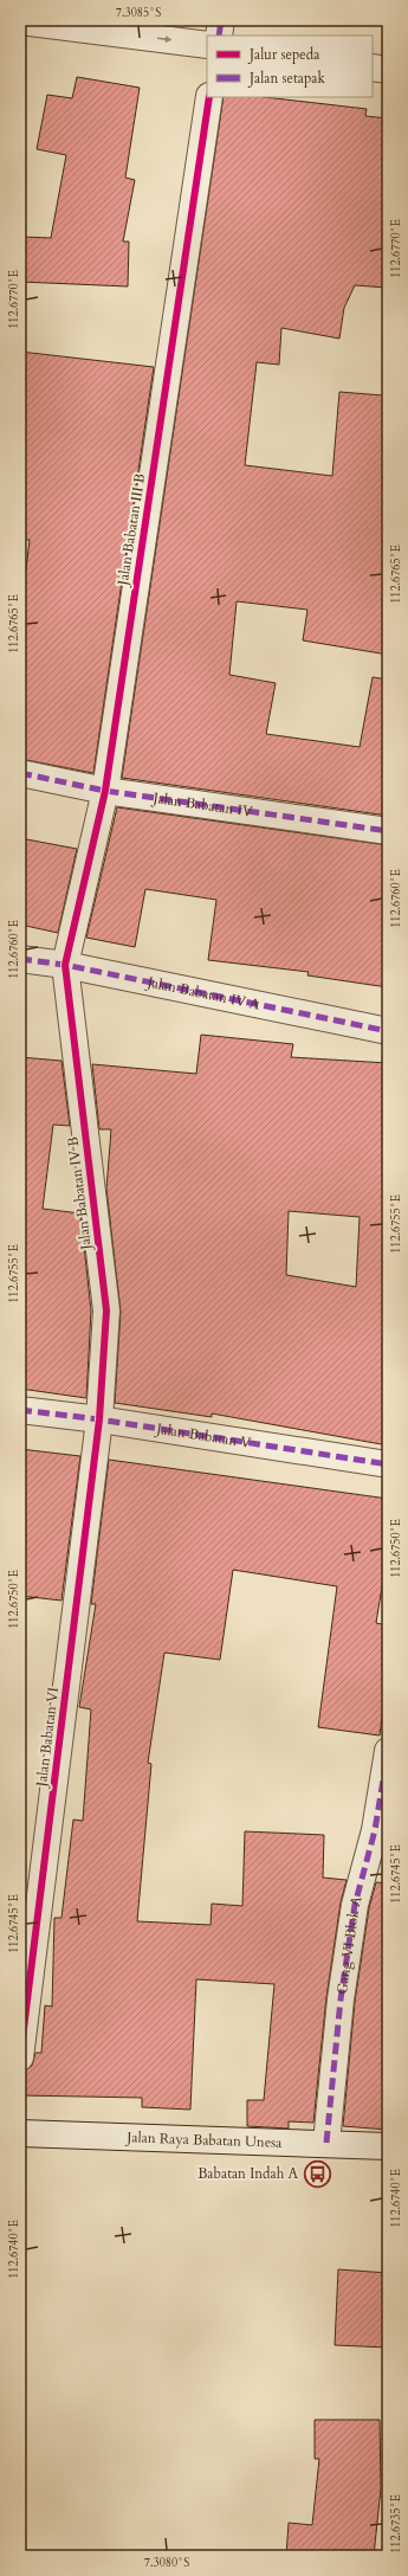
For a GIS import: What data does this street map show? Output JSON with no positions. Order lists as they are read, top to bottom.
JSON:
{
  "streets": {
    "street": [
      "Jalan Babatan III B",
      "Jalan Babatan IV",
      "Jalan Babatan IV A",
      "Jalan Babatan IV B",
      "Jalan Babatan V",
      "Jalan Babatan VI",
      "Gang VI Blok A",
      "Jalan Raya Babatan Unesa"
    ]
  },
  "crossings": [
    ["Jalan Babatan III B", "Jalan Babatan IV"],
    ["Jalan Babatan III B", "Jalan Babatan IV A"],
    ["Jalan Babatan III B", "Jalan Babatan IV B"],
    ["Jalan Babatan IV A", "Jalan Babatan IV B"],
    ["Jalan Babatan IV B", "Jalan Babatan V"],
    ["Jalan Babatan IV B", "Jalan Babatan VI"],
    ["Jalan Babatan V", "Jalan Babatan VI"],
    ["Gang VI Blok A", "Jalan Raya Babatan Unesa"]
  ],
  "places": {
    "bus stop": ["Babatan Indah A"]
  },
  "legend": ["Jalur sepeda", "Jalan setapak"],
  "coordinates": [
    "7.3085°S",
    "112.6770°E",
    "112.6765°E",
    "112.6760°E",
    "112.6755°E",
    "112.6750°E",
    "112.6745°E",
    "112.6740°E",
    "112.6735°E",
    "7.3080°S"
  ]
}
